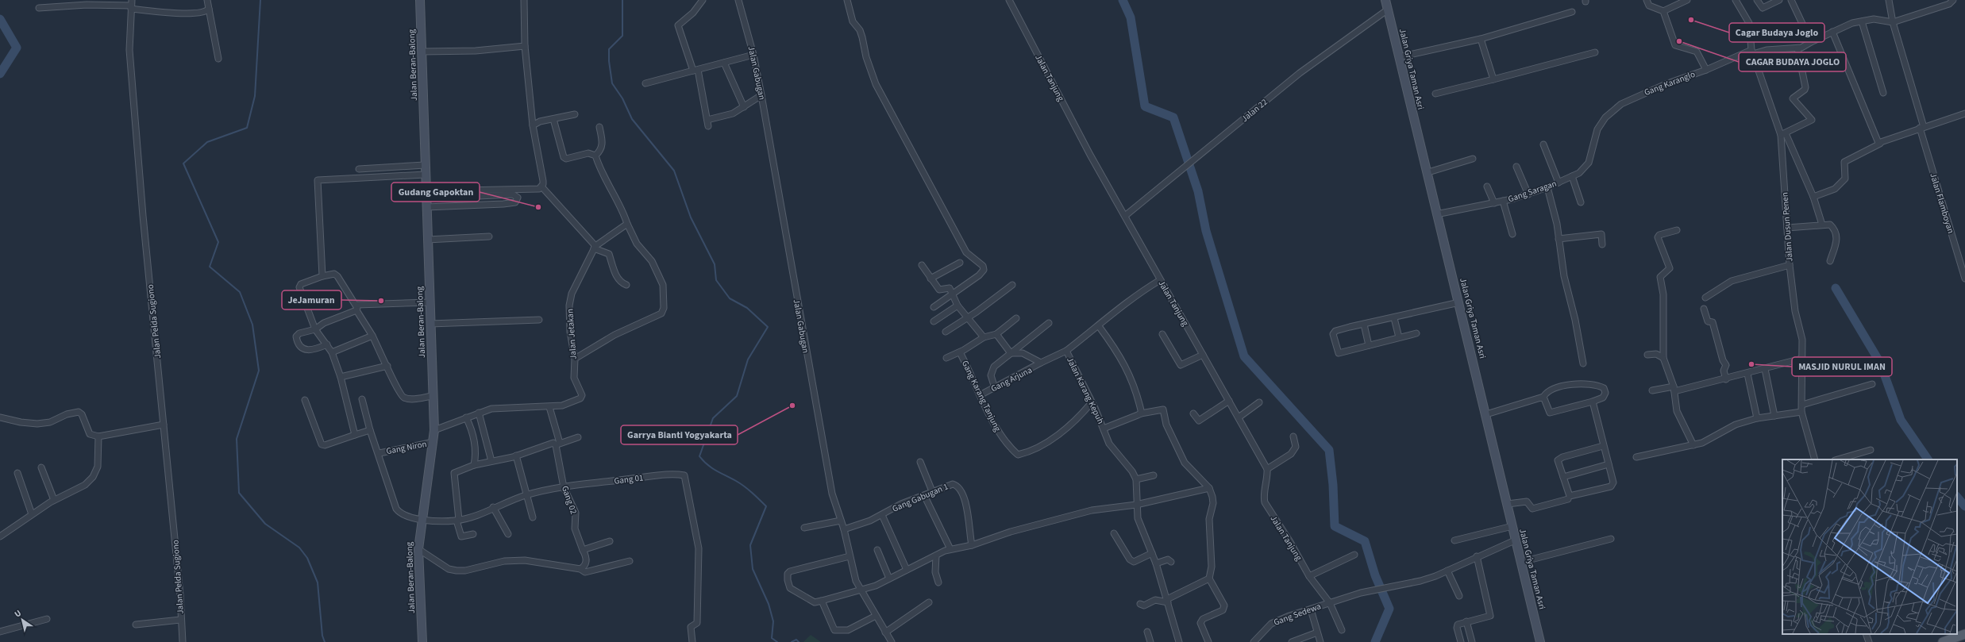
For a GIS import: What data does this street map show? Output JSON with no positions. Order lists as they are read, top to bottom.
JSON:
{
  "streets": {
    "street": [
      "Jalan Beran-Balong",
      "Jalan Griya Taman Asri",
      "Jalan Gabugan",
      "Jalan Tanjung",
      "Gang Karanglo",
      "Jalan 22",
      "Gang Saragan",
      "Jalan Flamboyan",
      "Jalan Dusun Penen",
      "Jalan Pelda Sugiono",
      "Jalan Jetakan",
      "Gang Arjuna",
      "Jalan Karang Kepuh",
      "Gang Karang Tanjung",
      "Gang Niron",
      "Gang 01",
      "Gang Gabugan 1",
      "Gang 02",
      "Gang Sedewa"
    ]
  },
  "crossings": [
    ["Jalan Beran-Balong", "Jalan Jetakan"],
    ["Jalan Beran-Balong", "Gang Niron"],
    ["Jalan Beran-Balong", "Gang 01"],
    ["Jalan Griya Taman Asri", "Jalan 22"],
    ["Jalan Griya Taman Asri", "Gang Saragan"],
    ["Jalan Griya Taman Asri", "Gang Sedewa"],
    ["Jalan Gabugan", "Gang Gabugan 1"],
    ["Jalan Tanjung", "Jalan 22"],
    ["Jalan Tanjung", "Gang Sedewa"],
    ["Gang Karanglo", "Gang Saragan"],
    ["Gang Karanglo", "Jalan Dusun Penen"],
    ["Jalan Jetakan", "Gang 02"],
    ["Gang Arjuna", "Jalan Karang Kepuh"],
    ["Gang Arjuna", "Gang Karang Tanjung"],
    ["Jalan Karang Kepuh", "Gang Karang Tanjung"],
    ["Gang Niron", "Gang 01"],
    ["Gang 01", "Gang 02"]
  ],
  "places": [
    "Cagar Budaya Joglo",
    "CAGAR BUDAYA JOGLO",
    "Gudang Gapoktan",
    "JeJamuran",
    "MASJID NURUL IMAN",
    "Garrya Bianti Yogyakarta"
  ],
  "north": "top left"
}
